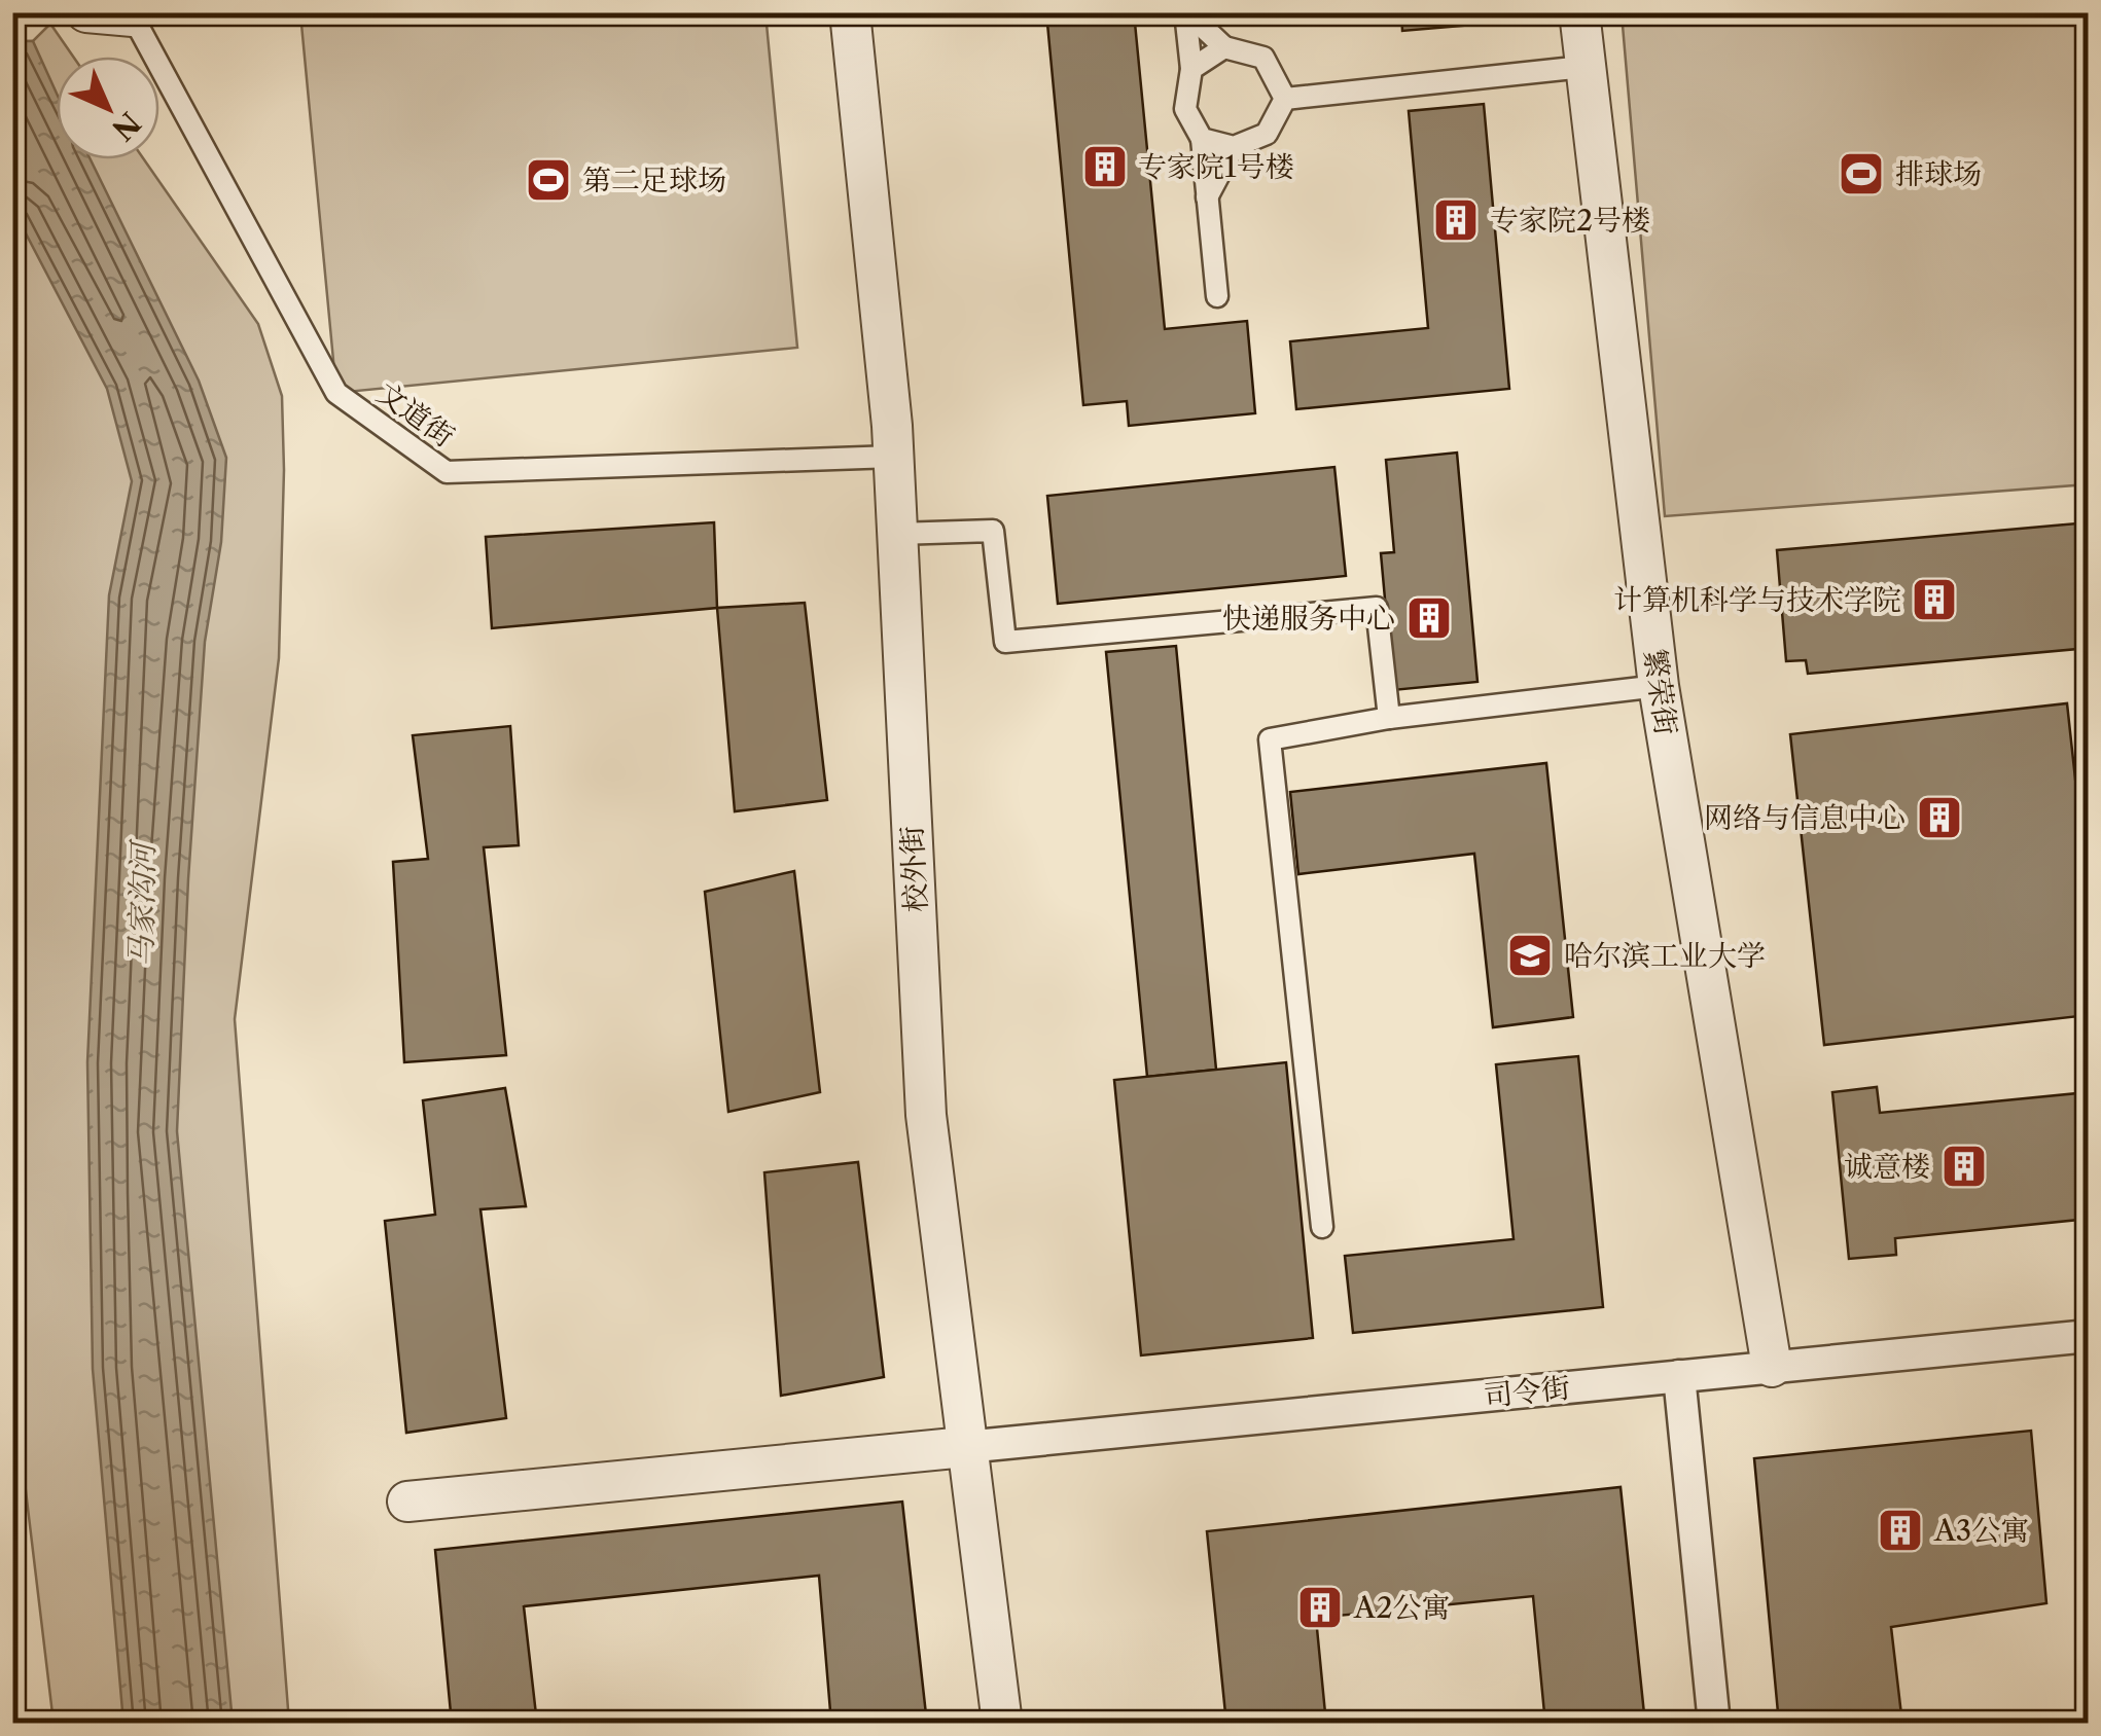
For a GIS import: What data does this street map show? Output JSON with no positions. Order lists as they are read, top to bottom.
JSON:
{
  "streets": {
    "street": ["繁荣街", "校外街", "司令街"],
    "lane": ["文道街"]
  },
  "crossings": [
    ["文道街", "校外街"],
    ["繁荣街", "司令街"],
    ["校外街", "司令街"]
  ],
  "water": ["马家沟河"],
  "places": {
    "building": [
      "专家院1号楼",
      "专家院2号楼",
      "计算机科学与技术学院",
      "快递服务中心",
      "网络与信息中心",
      "诚意楼",
      "A3公寓",
      "A2公寓"
    ],
    "sports": ["排球场", "第二足球场"],
    "school or university": ["哈尔滨工业大学"]
  },
  "north": "bottom right"
}
